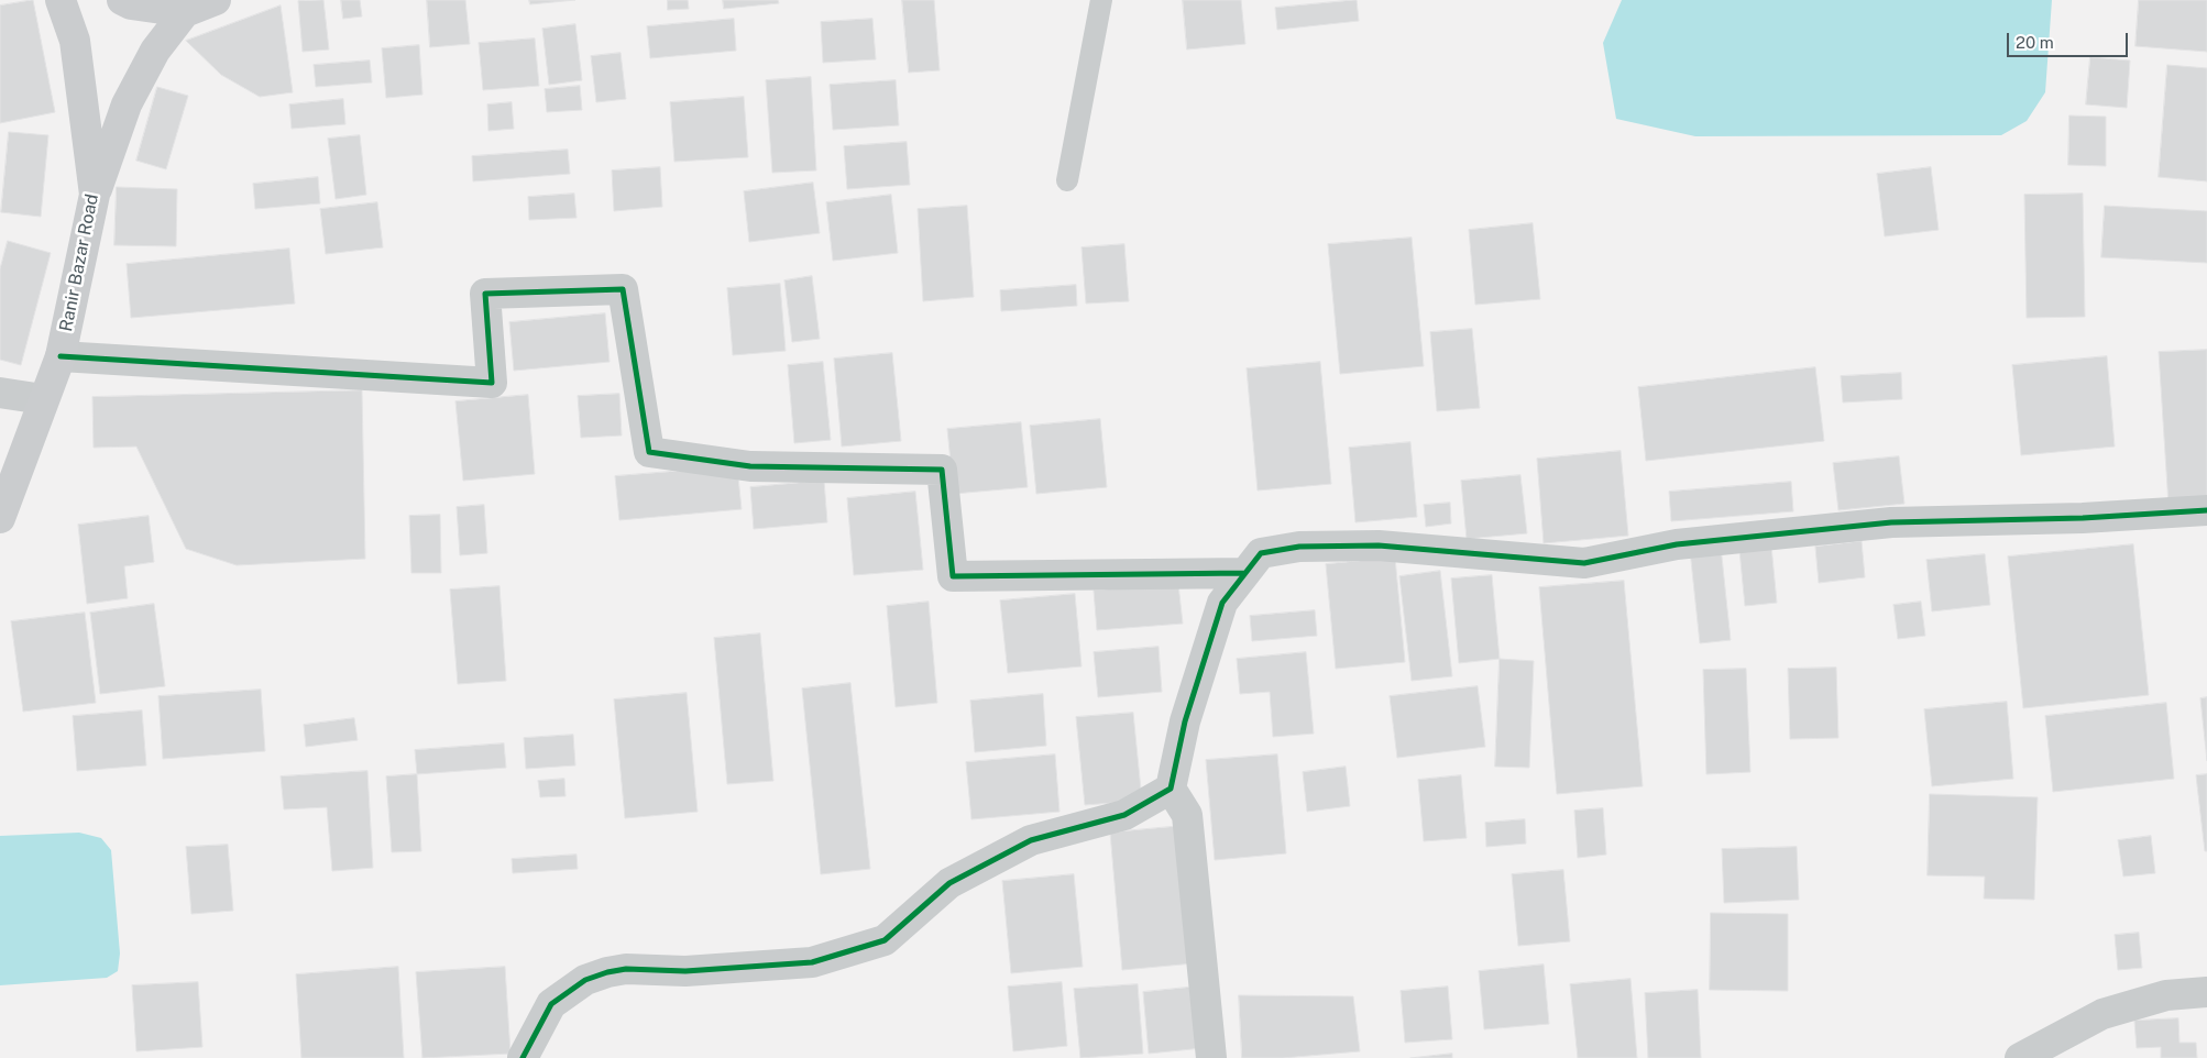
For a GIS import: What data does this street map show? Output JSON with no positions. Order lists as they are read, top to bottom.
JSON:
{
  "streets": {
    "main road": ["Ranir Bazar Road"]
  },
  "scale_bar": "20 m"
}
